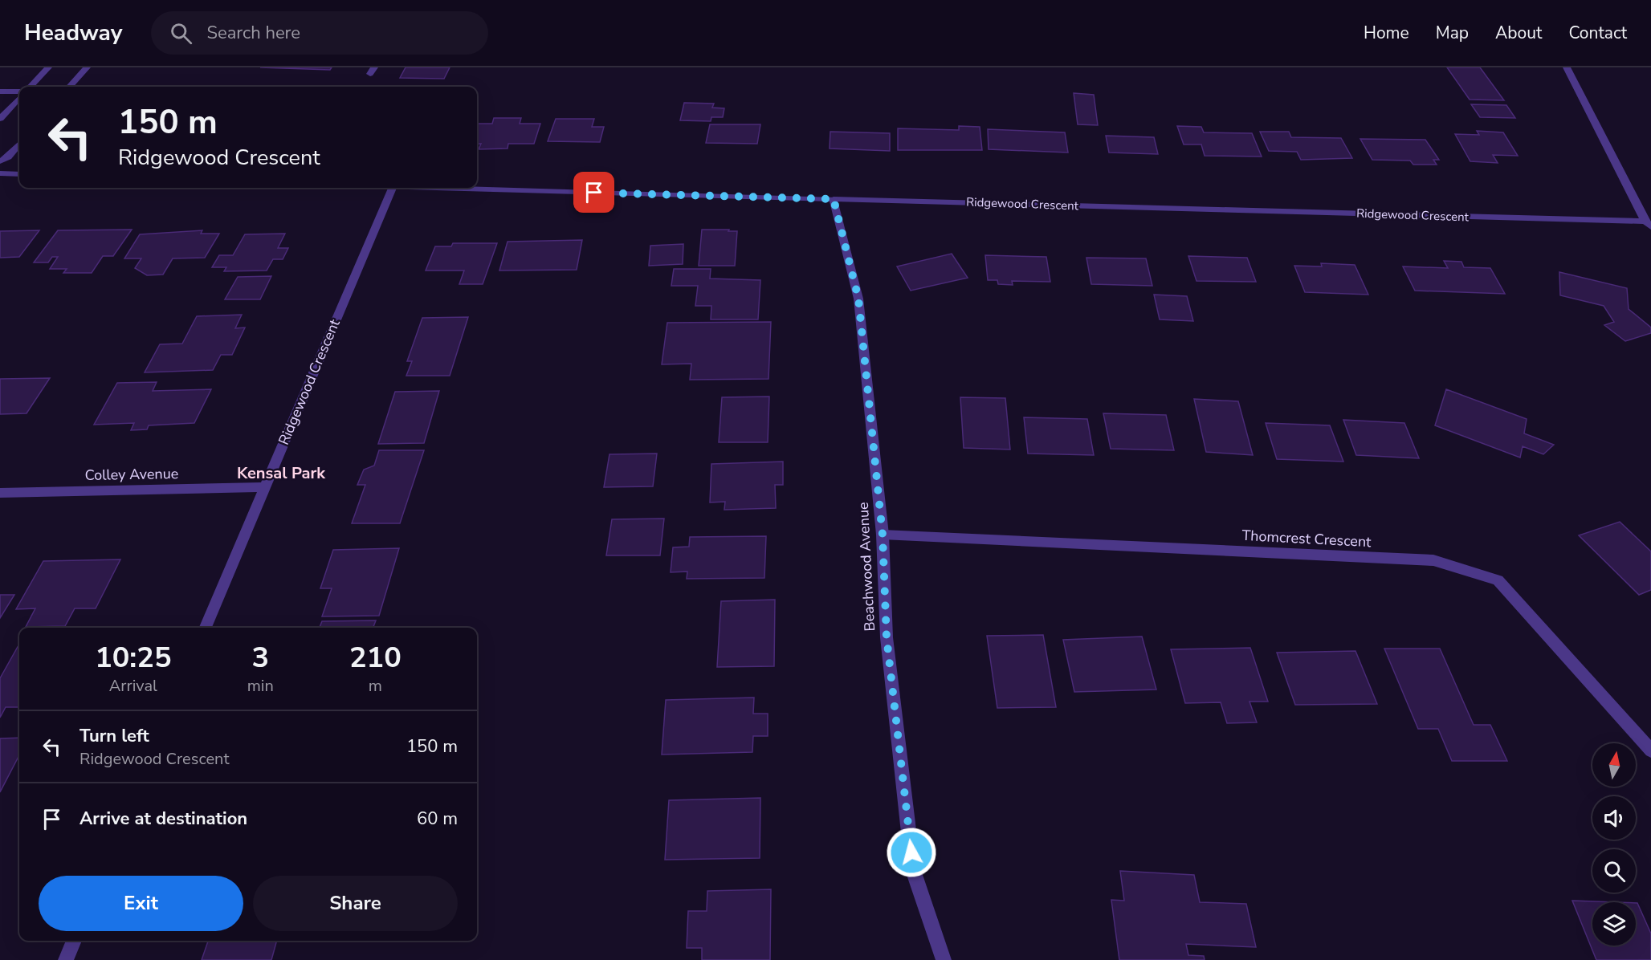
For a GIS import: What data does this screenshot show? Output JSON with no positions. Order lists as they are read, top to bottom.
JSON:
{
  "streets": {
    "street": [
      "Ridgewood Crescent",
      "Colley Avenue",
      "Thomcrest Crescent",
      "Beachwood Avenue"
    ]
  },
  "crossings": [
    ["Ridgewood Crescent", "Colley Avenue"],
    ["Ridgewood Crescent", "Beachwood Avenue"],
    ["Thomcrest Crescent", "Beachwood Avenue"]
  ],
  "districts": ["Kensal Park"],
  "north": "top",
  "page": {
    "header": "Headway",
    "search": "Search here",
    "nav": [
      "Home",
      "Map",
      "About",
      "Contact"
    ],
    "turn": ["150 m", "Ridgewood Crescent"],
    "eta": [
      "10:25",
      "Arrival",
      "3",
      "min",
      "210",
      "m"
    ],
    "list": [
      {
        "name": "Turn left",
        "note": "Ridgewood Crescent",
        "value": "150 m"
      },
      {
        "name": "Arrive at destination",
        "value": "60 m"
      }
    ],
    "buttons": ["Exit", "Share"]
  }
}
